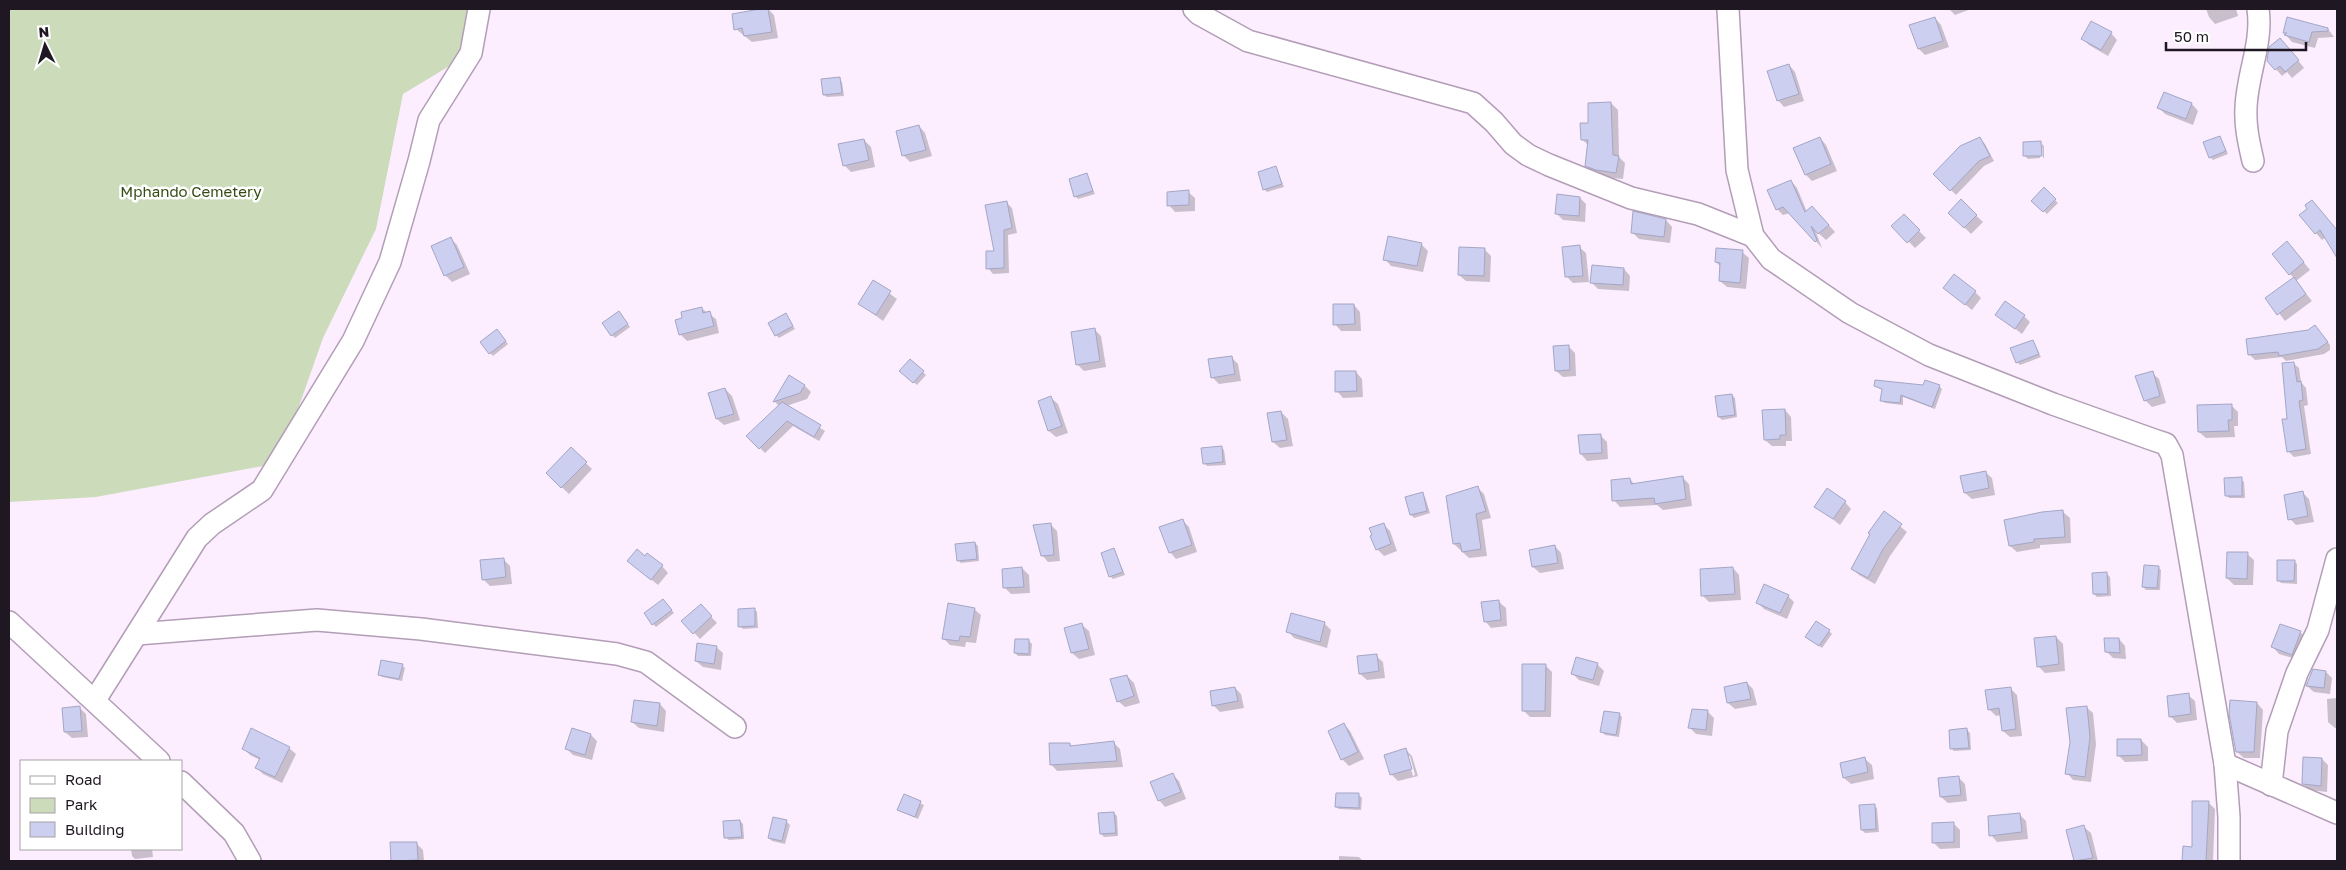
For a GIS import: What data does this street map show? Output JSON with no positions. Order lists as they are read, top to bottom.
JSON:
{
  "parks": ["Mphando Cemetery"],
  "legend": ["Road", "Park", "Building"],
  "scale_bar": "50 m",
  "north": "top"
}
